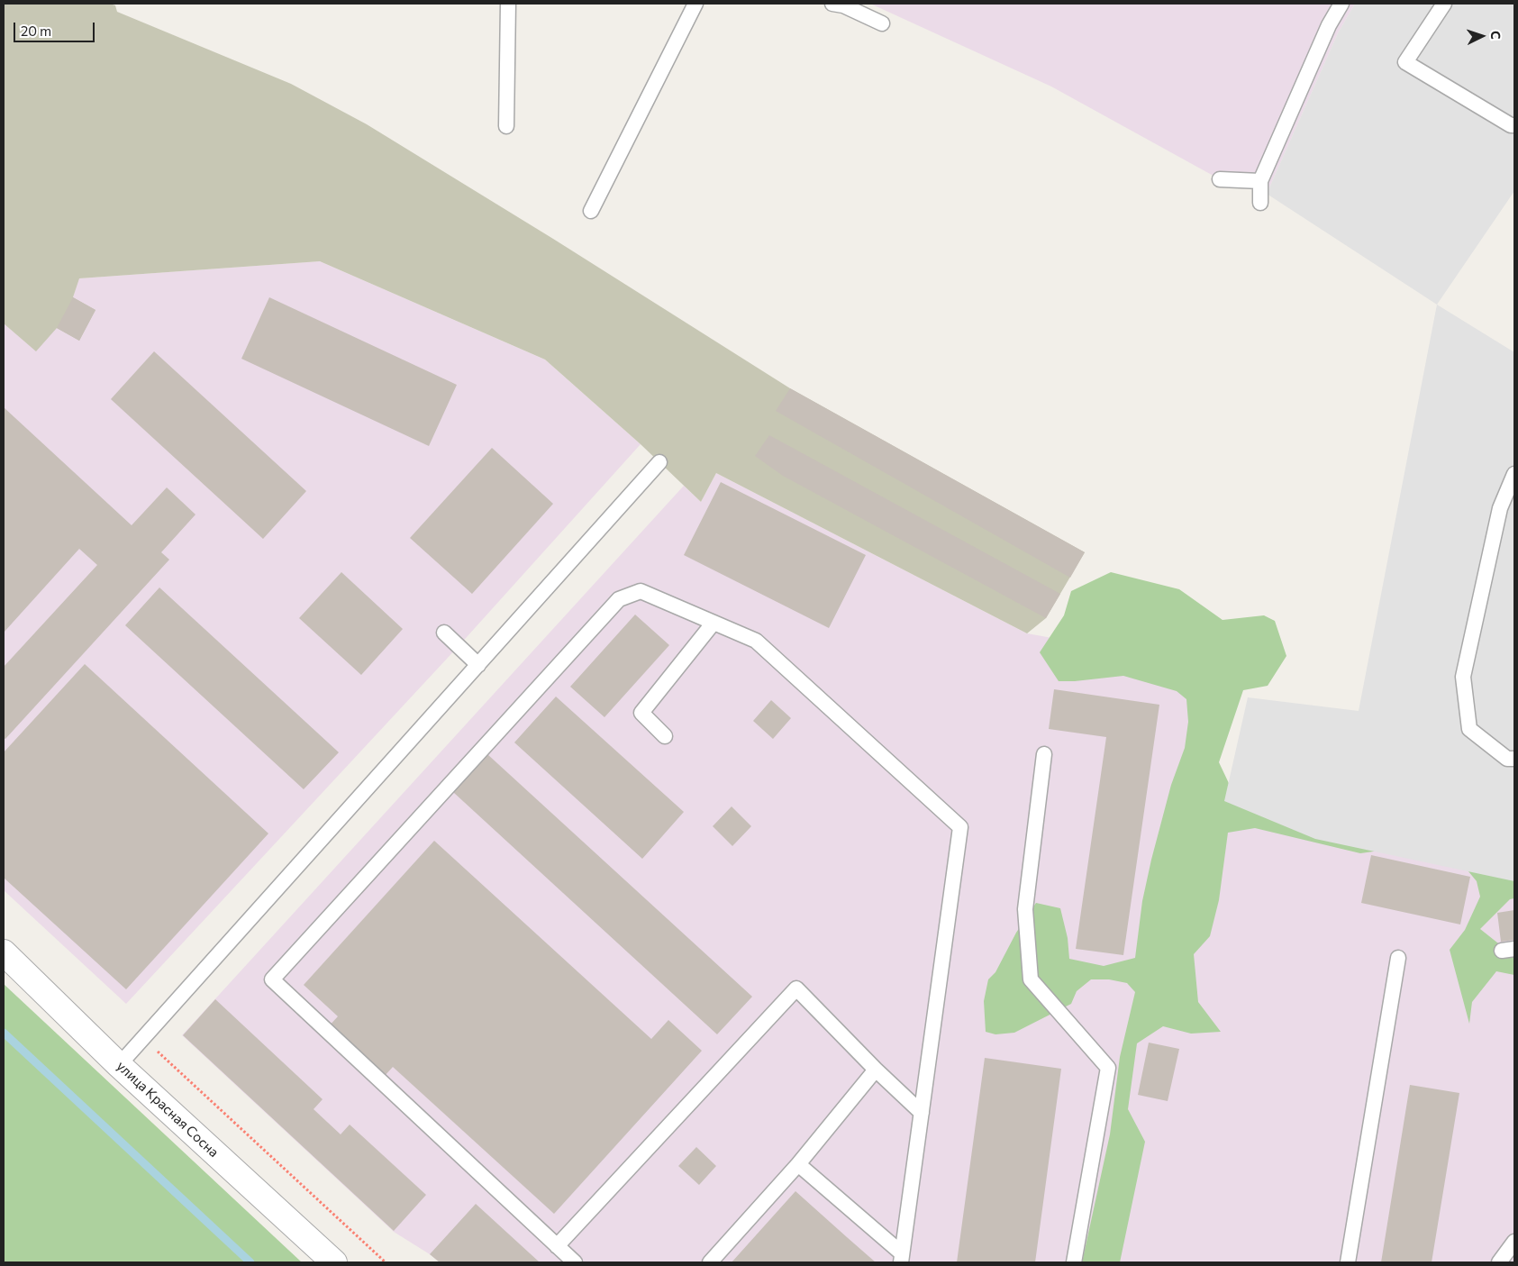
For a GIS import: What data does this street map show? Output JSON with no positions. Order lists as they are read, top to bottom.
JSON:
{
  "streets": {
    "street": ["улица Красная Сосна"]
  },
  "scale_bar": "20 m",
  "north": "right"
}
